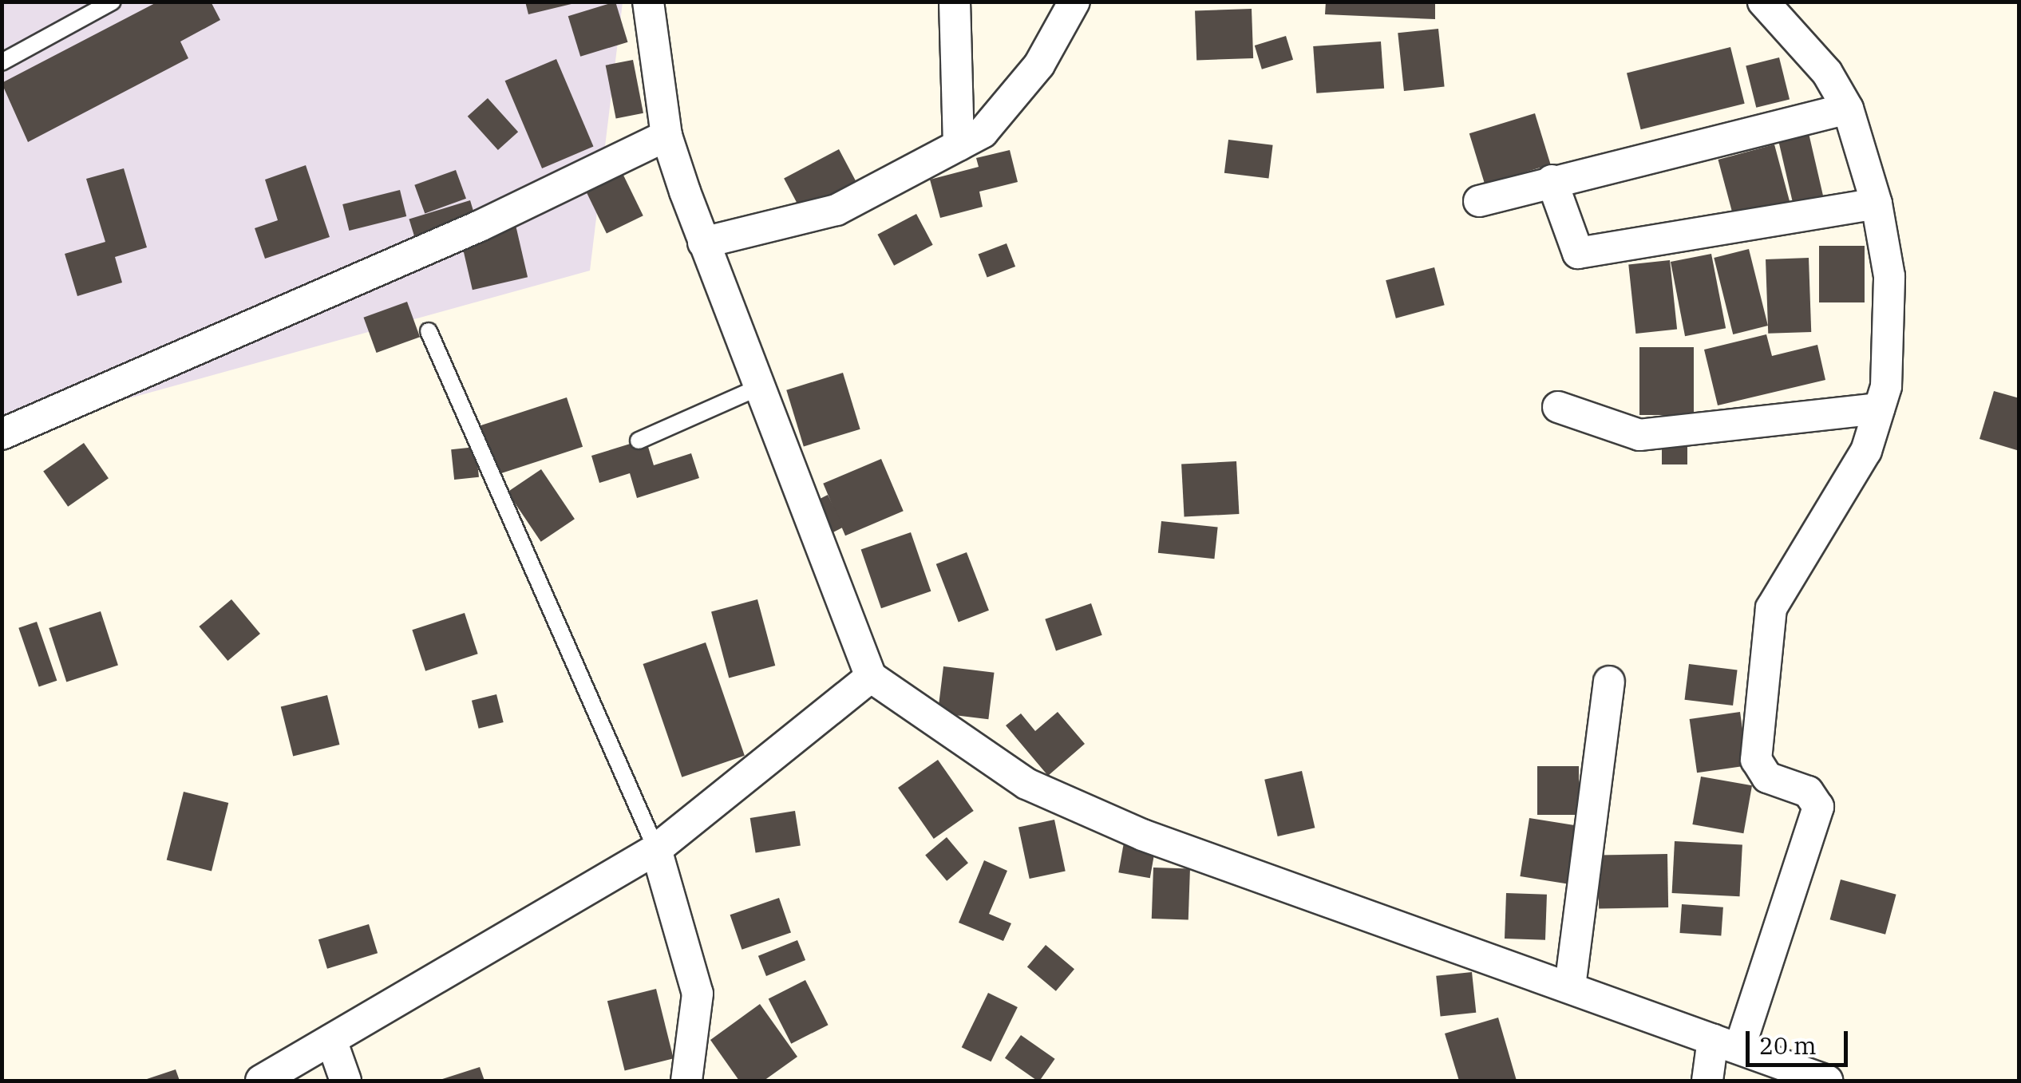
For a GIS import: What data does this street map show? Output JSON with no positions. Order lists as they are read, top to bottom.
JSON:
{
  "scale_bar": "20 m"
}
